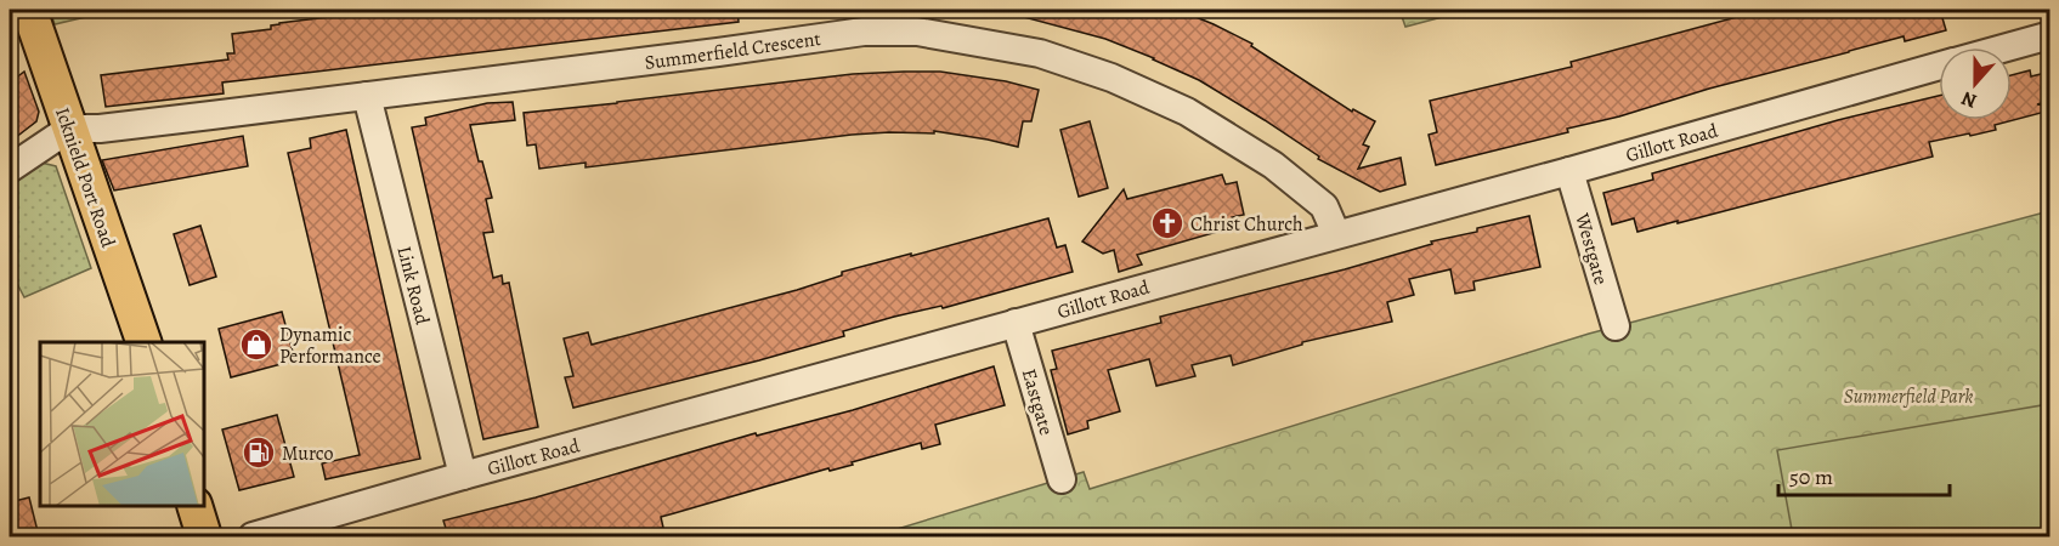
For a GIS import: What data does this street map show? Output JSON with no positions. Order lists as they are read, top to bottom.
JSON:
{
  "streets": {
    "main road": ["Icknield Port Road"],
    "street": [
      "Summerfield Crescent",
      "Gillott Road",
      "Westgate",
      "Link Road",
      "Eastgate"
    ]
  },
  "crossings": [
    ["Summerfield Crescent", "Gillott Road"],
    ["Summerfield Crescent", "Icknield Port Road"],
    ["Summerfield Crescent", "Link Road"],
    ["Gillott Road", "Westgate"],
    ["Gillott Road", "Link Road"],
    ["Gillott Road", "Eastgate"]
  ],
  "parks": ["Summerfield Park"],
  "places": {
    "church": ["Christ Church"],
    "shop": ["Dynamic Performance"],
    "fuel station": ["Murco"]
  },
  "scale_bar": "50 m",
  "north": "bottom"
}
